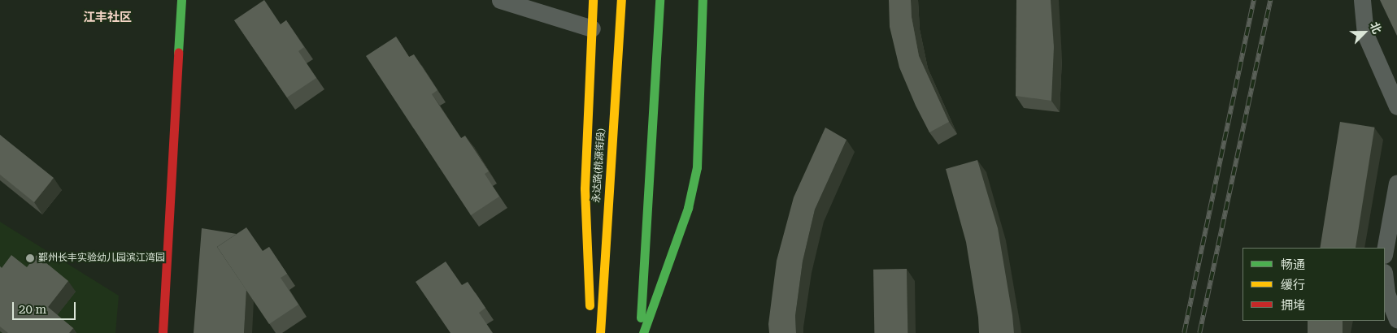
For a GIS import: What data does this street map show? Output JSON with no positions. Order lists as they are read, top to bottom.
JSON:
{
  "streets": {
    "main road": ["永达路(桃源街段)"]
  },
  "districts": ["江丰社区"],
  "places": ["鄞州长丰实验幼儿园滨江湾园"],
  "legend": ["畅通", "缓行", "拥堵"],
  "scale_bar": "20 m",
  "north": "top right"
}
